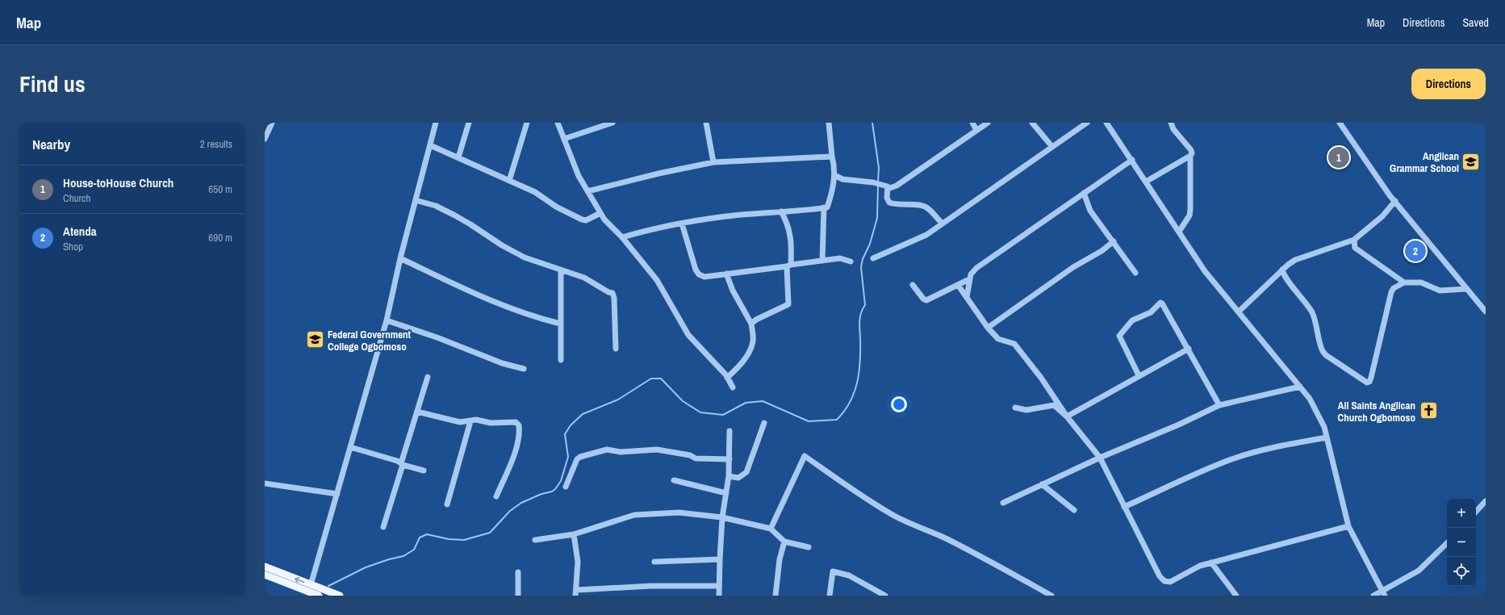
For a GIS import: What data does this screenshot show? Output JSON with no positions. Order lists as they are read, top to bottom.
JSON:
{
  "places": {
    "school or university": ["Anglican Grammar School", "Federal Government College Ogbomoso"],
    "church": ["All Saints Anglican Church Ogbomoso"]
  },
  "page": {
    "header": "Map",
    "nav": ["Map", "Directions", "Saved"],
    "title": "Find us",
    "buttons": "Directions",
    "heading": ["Nearby", "2 results"],
    "pins": ["1", "2"],
    "list": [
      {
        "mark": "1",
        "name": "House-toHouse Church",
        "note": "Church",
        "value": "650 m"
      },
      {
        "mark": "2",
        "name": "Atenda",
        "note": "Shop",
        "value": "690 m"
      }
    ],
    "map_buttons": ["+", "−"]
  }
}
